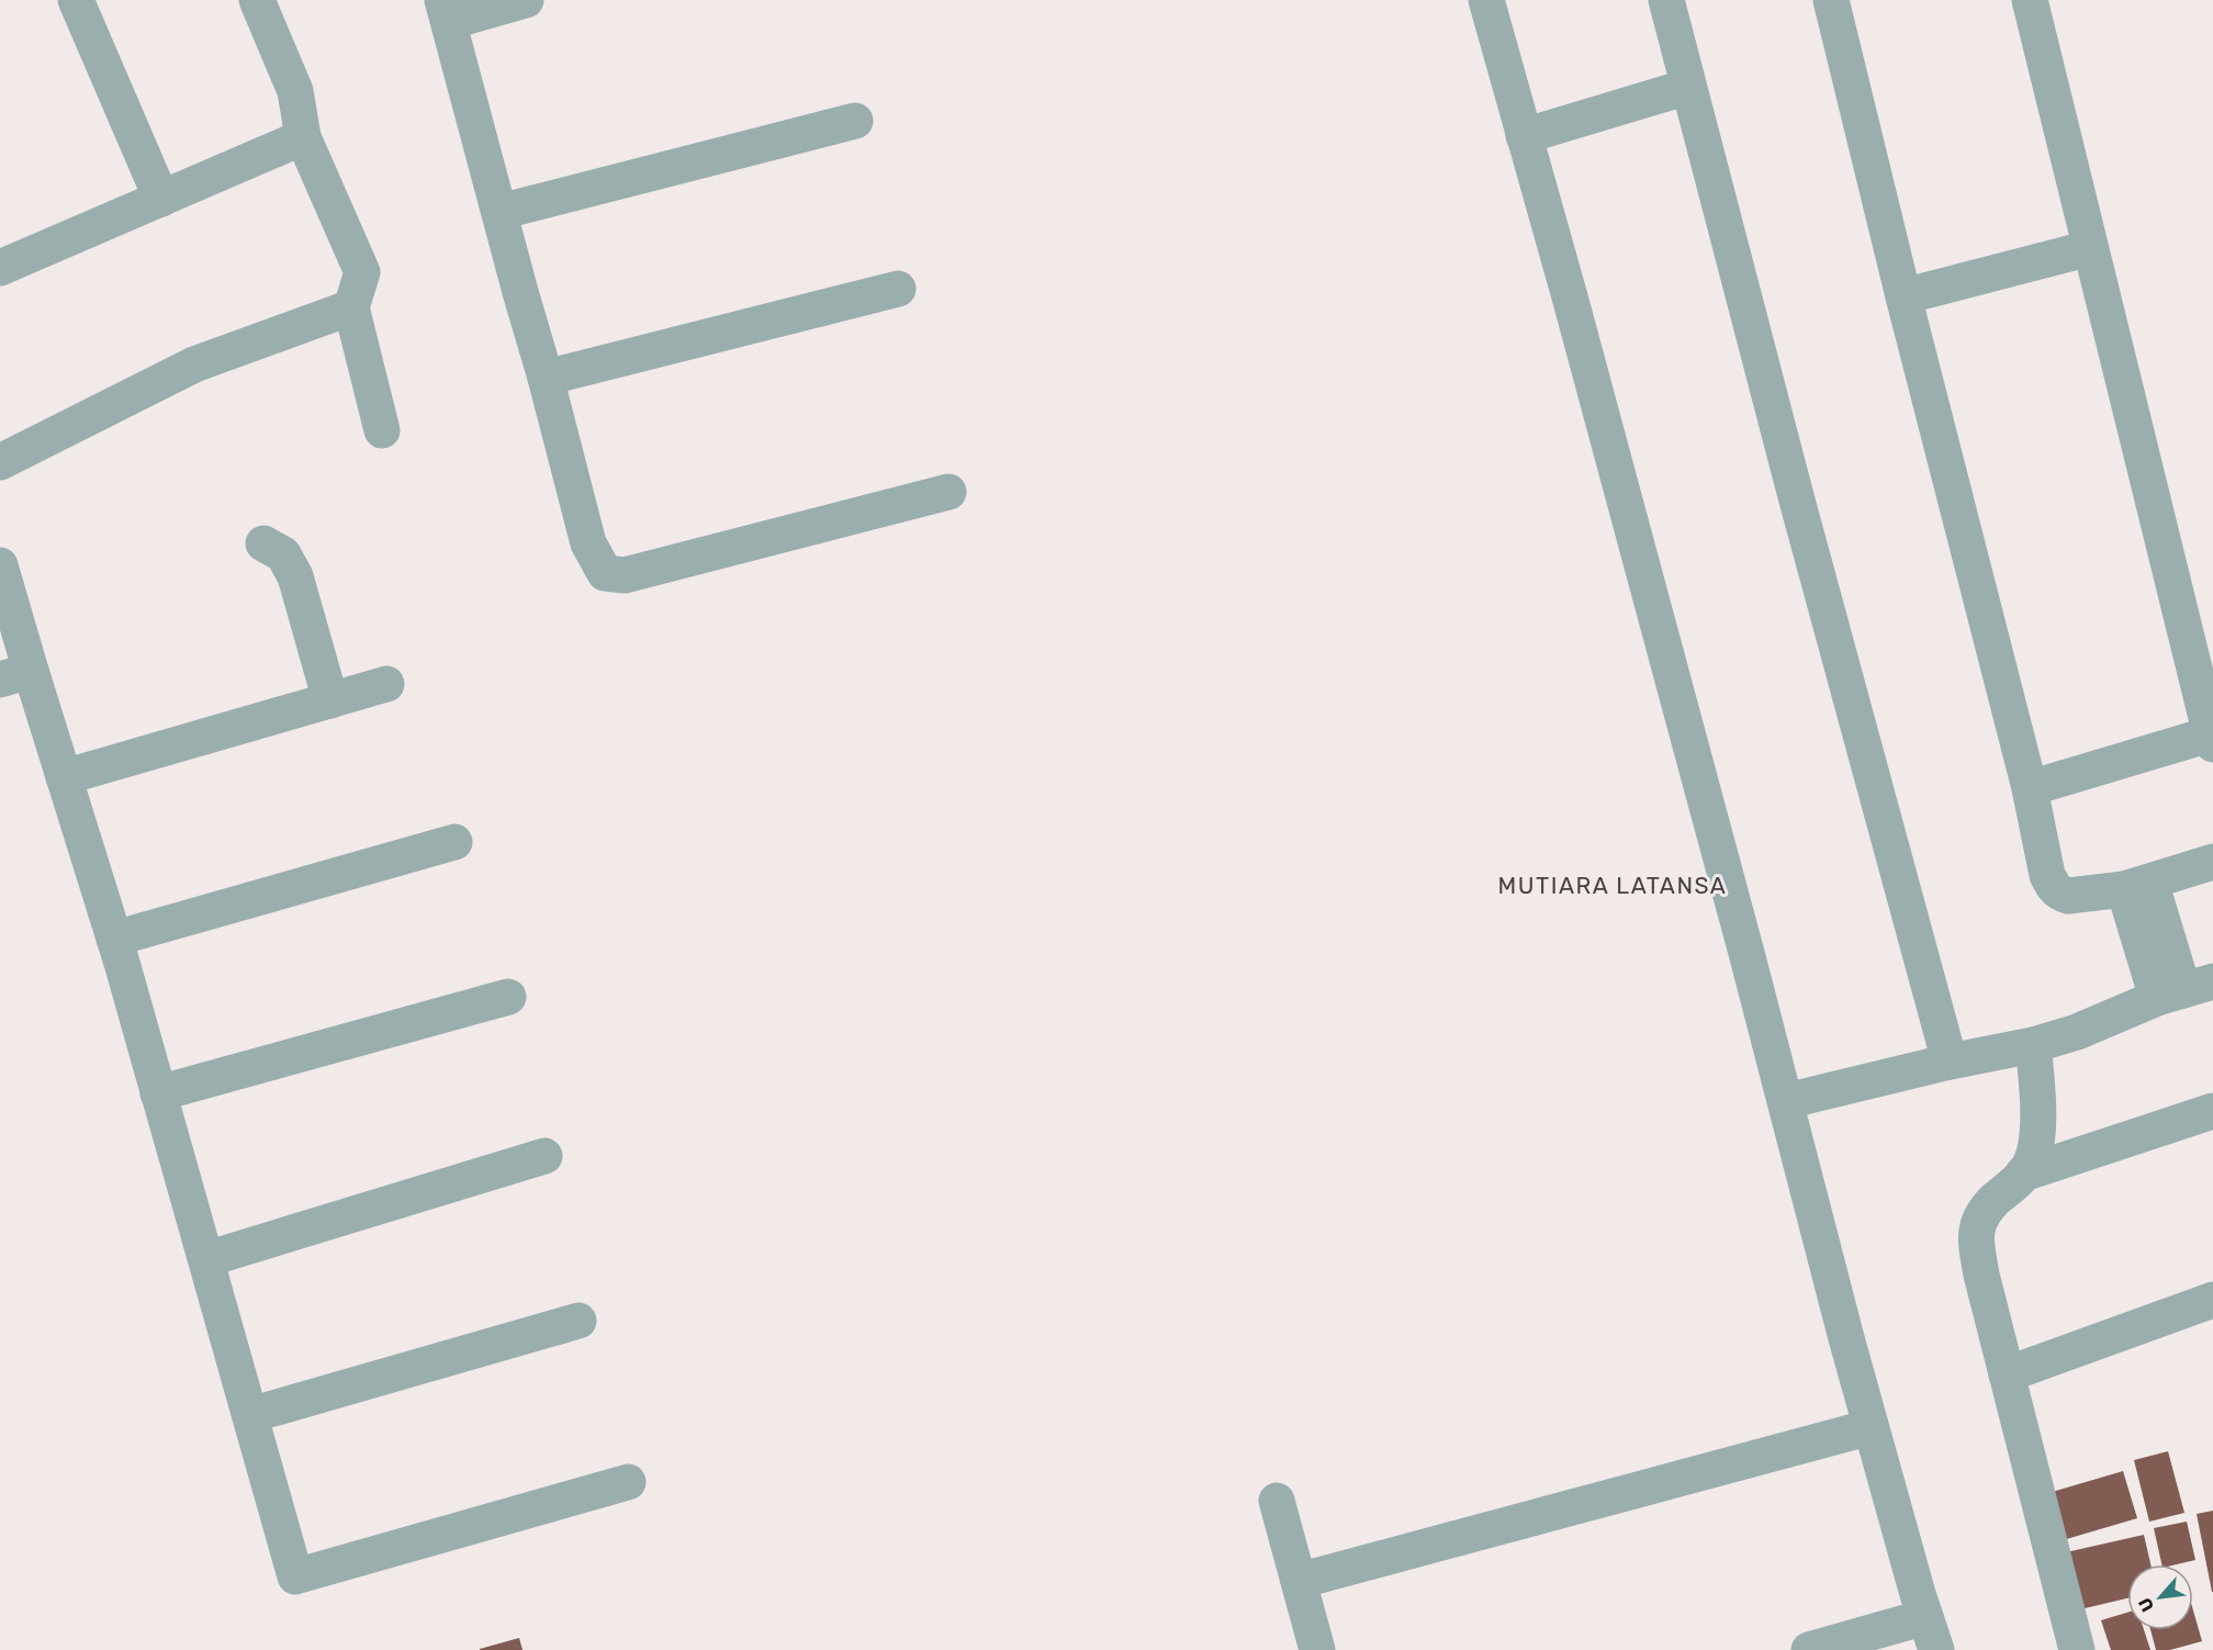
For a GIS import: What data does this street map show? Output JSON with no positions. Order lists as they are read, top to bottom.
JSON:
{
  "districts": ["MUTIARA LATANSA"],
  "north": "bottom left"
}
